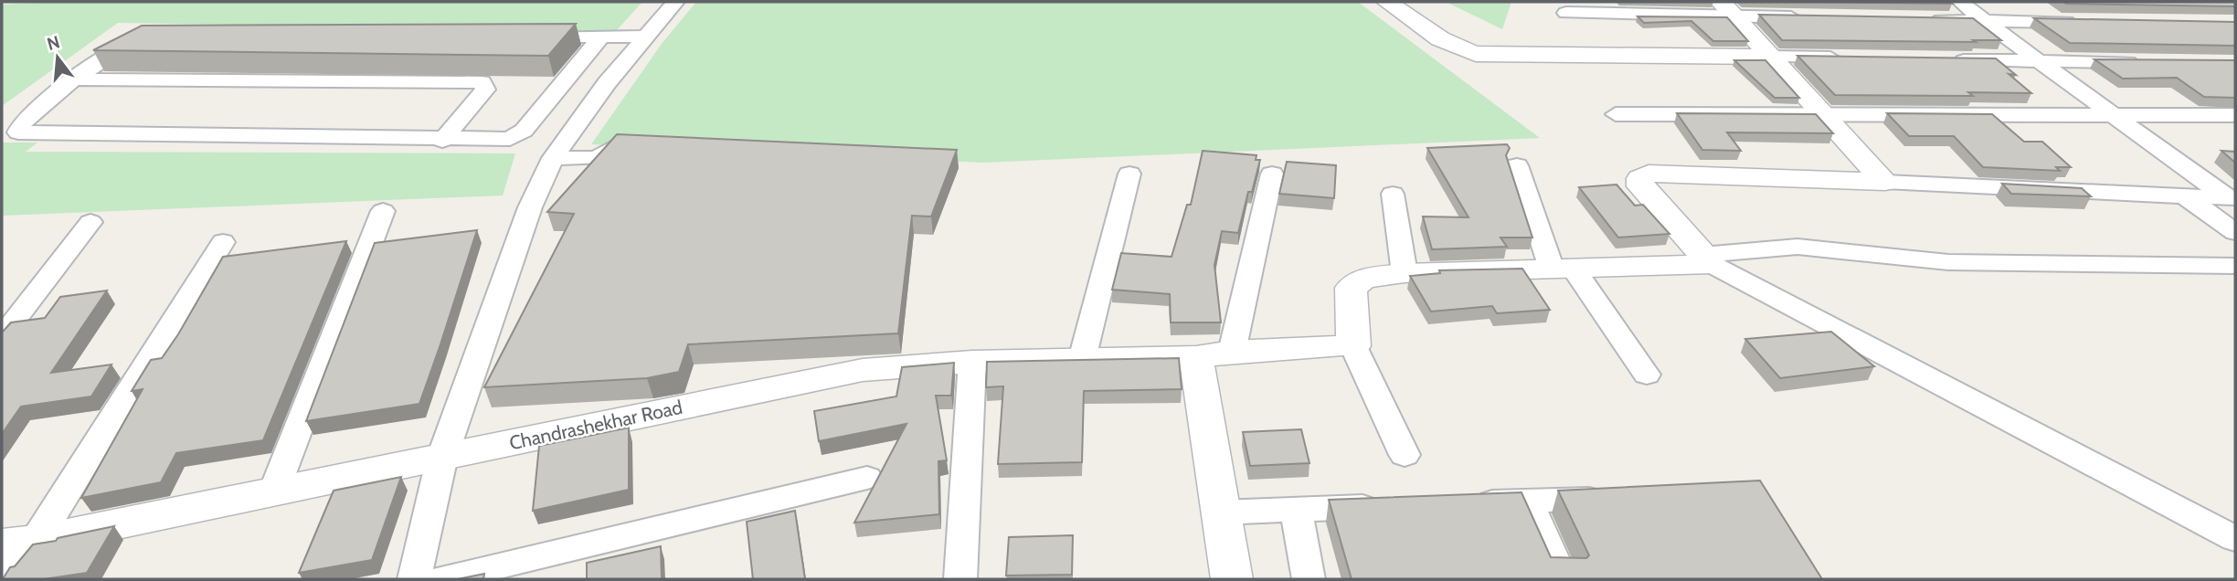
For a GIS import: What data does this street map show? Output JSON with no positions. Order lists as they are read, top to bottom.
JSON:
{
  "streets": {
    "street": ["Chandrashekhar Road"]
  },
  "north": "top"
}
